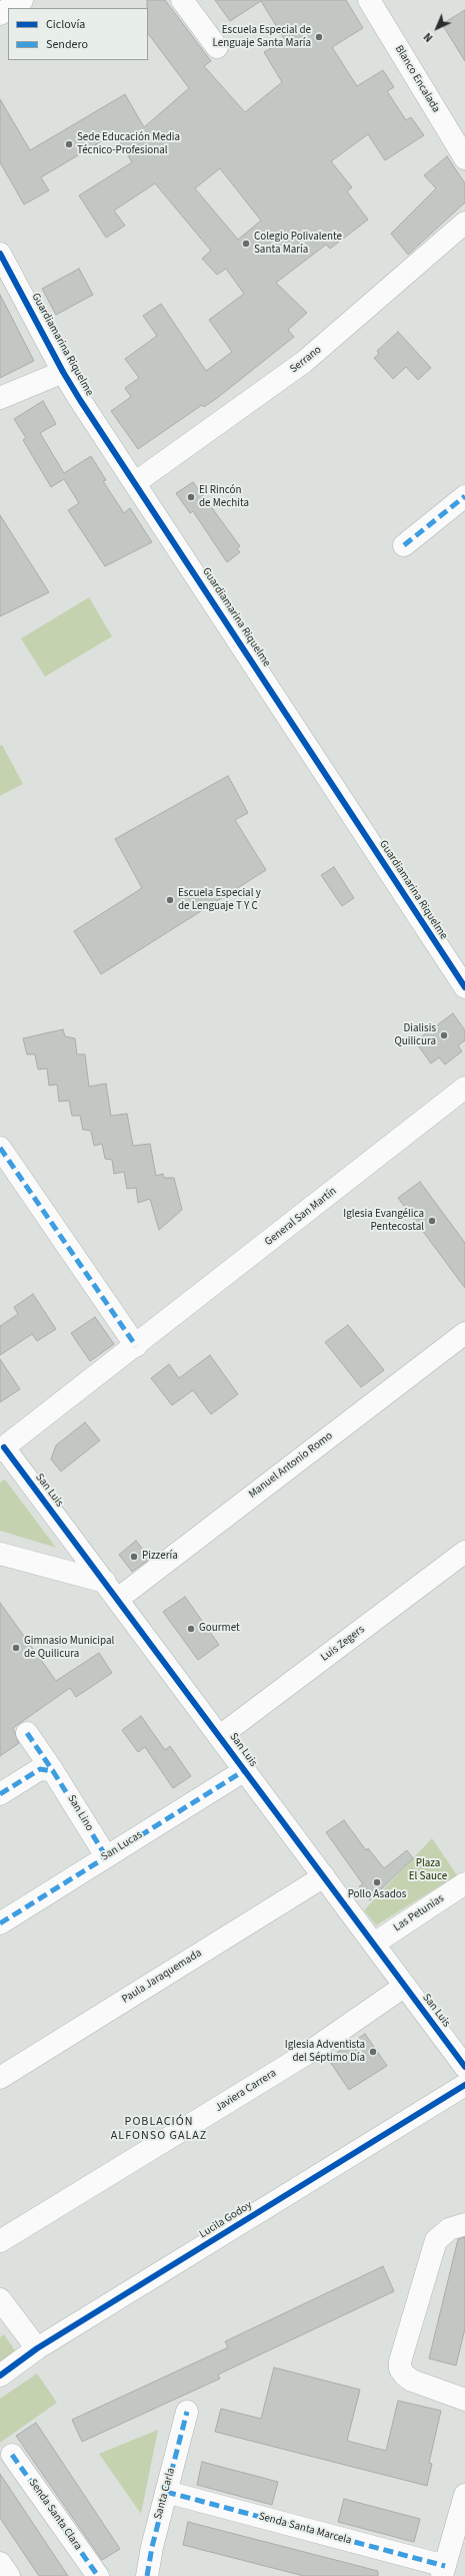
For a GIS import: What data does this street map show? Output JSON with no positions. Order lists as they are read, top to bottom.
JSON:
{
  "streets": {
    "street": [
      "Blanco Encalada",
      "Guardiamarina Riquelme",
      "Serrano",
      "General San Martín",
      "Manuel Antonio Romo",
      "San Luis",
      "Luis Zegers",
      "San Lino",
      "San Lucas",
      "Las Petunias",
      "Paula Jaraquemada",
      "Javiera Carrera",
      "Lucila Godoy",
      "Santa Carla",
      "Senda Santa Clara",
      "Senda Santa Marcela"
    ]
  },
  "crossings": [
    ["Guardiamarina Riquelme", "Serrano"],
    ["General San Martín", "San Luis"],
    ["Manuel Antonio Romo", "San Luis"],
    ["San Luis", "Luis Zegers"],
    ["San Luis", "San Lucas"],
    ["San Luis", "Las Petunias"],
    ["San Luis", "Paula Jaraquemada"],
    ["San Luis", "Javiera Carrera"],
    ["San Lino", "San Lucas"],
    ["Santa Carla", "Senda Santa Marcela"]
  ],
  "districts": ["POBLACIÓN ALFONSO GALAZ"],
  "parks": ["Plaza El Sauce"],
  "places": [
    "Escuela Especial de Lenguaje Santa María",
    "Sede Educación Media Técnico-Profesional",
    "Colegio Polivalente Santa María",
    "El Rincón de Mechita",
    "Escuela Especial y de Lenguaje T Y C",
    "Dialisis Quilicura",
    "Iglesia Evangélica Pentecostal",
    "Pizzería",
    "Gourmet",
    "Gimnasio Municipal de Quilicura",
    "Pollo Asados",
    "Iglesia Adventista del Séptimo Día"
  ],
  "legend": ["Ciclovía", "Sendero"],
  "north": "bottom left"
}
